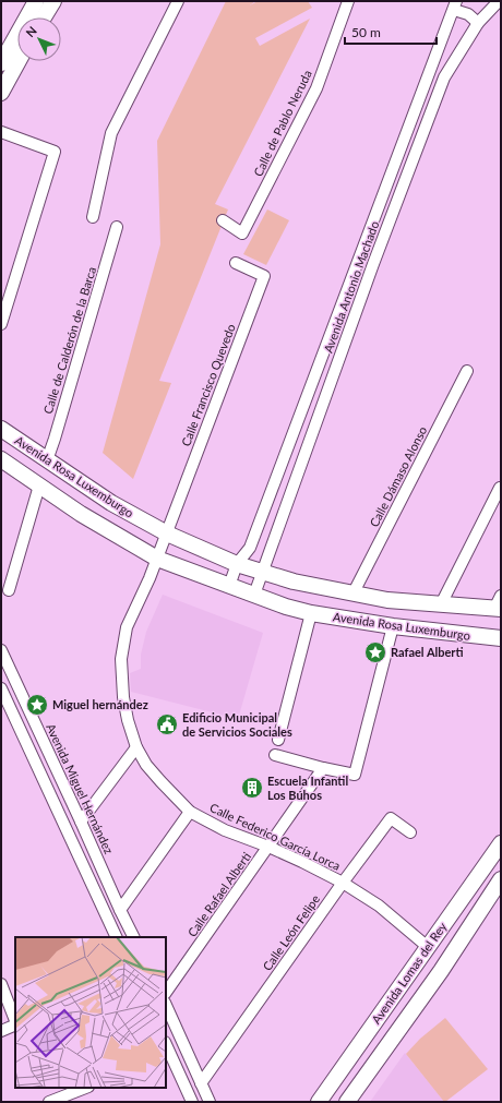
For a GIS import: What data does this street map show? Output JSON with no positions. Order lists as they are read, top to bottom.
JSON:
{
  "streets": {
    "main road": ["Avenida Rosa Luxemburgo", "Avenida Lomas del Rey"],
    "street": [
      "Calle de Pablo Neruda",
      "Avenida Antonio Machado",
      "Calle de Calderón de la Barca",
      "Calle Francisco Quevedo",
      "Calle Dámaso Alonso",
      "Avenida Miguel Hernández",
      "Calle Federico García Lorca",
      "Calle Rafael Alberti",
      "Calle León Felipe"
    ]
  },
  "crossings": [
    ["Avenida Antonio Machado", "Avenida Rosa Luxemburgo"],
    ["Calle de Calderón de la Barca", "Avenida Rosa Luxemburgo"],
    ["Calle Francisco Quevedo", "Avenida Rosa Luxemburgo"],
    ["Calle Francisco Quevedo", "Calle Federico García Lorca"],
    ["Avenida Rosa Luxemburgo", "Calle Dámaso Alonso"],
    ["Avenida Rosa Luxemburgo", "Calle Federico García Lorca"],
    ["Calle Federico García Lorca", "Calle Rafael Alberti"],
    ["Calle Federico García Lorca", "Calle León Felipe"],
    ["Calle Federico García Lorca", "Avenida Lomas del Rey"]
  ],
  "places": {
    "place": ["Rafael Alberti", "Miguel hernández"],
    "public building": ["Edificio Municipal de Servicios Sociales"],
    "building": ["Escuela Infantil Los Búhos"]
  },
  "scale_bar": "50 m",
  "north": "top left"
}
